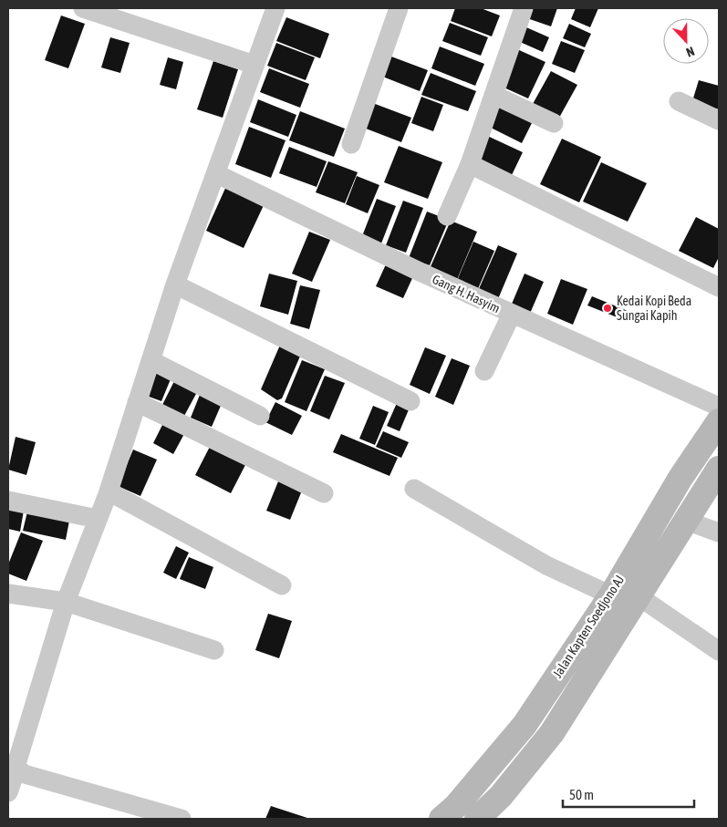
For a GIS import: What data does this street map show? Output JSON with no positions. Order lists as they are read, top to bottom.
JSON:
{
  "streets": {
    "main road": ["Jalan Kapten Soedjono AJ"],
    "street": ["Gang H. Hasyim"]
  },
  "places": ["Kedai Kopi Beda Sungai Kapih"],
  "scale_bar": "50 m",
  "north": "bottom"
}
